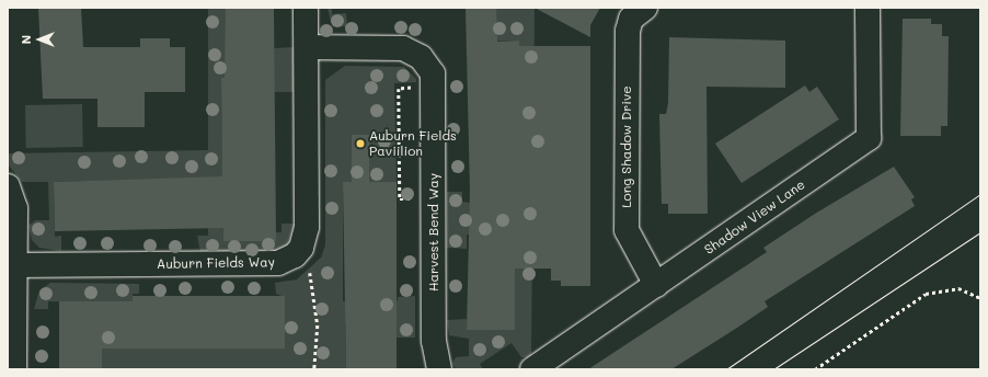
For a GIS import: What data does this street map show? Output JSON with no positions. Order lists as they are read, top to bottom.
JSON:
{
  "streets": {
    "street": [
      "Long Shadow Drive",
      "Shadow View Lane",
      "Harvest Bend Way",
      "Auburn Fields Way"
    ]
  },
  "crossings": [
    ["Long Shadow Drive", "Shadow View Lane"],
    ["Harvest Bend Way", "Auburn Fields Way"]
  ],
  "places": ["Auburn Fields Paviilion"],
  "north": "left"
}
